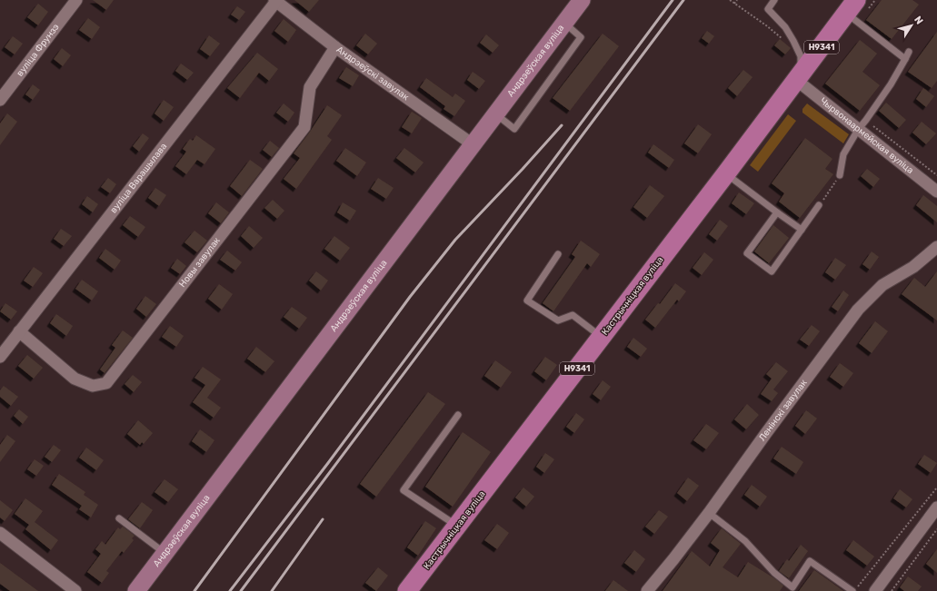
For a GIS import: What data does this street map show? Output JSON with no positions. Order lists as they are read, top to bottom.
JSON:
{
  "streets": {
    "main road": ["Н9341", "Андрэеўская вуліца", "Кастрычніцкая вуліца"],
    "street": [
      "вуліца Фрунзэ",
      "Андрэеўскі завулак",
      "Чырвонаармейская вуліца",
      "вуліца Варашылава",
      "Новы завулак",
      "Ленінскі завулак"
    ]
  },
  "crossings": [
    ["Андрэеўская вуліца", "Андрэеўскі завулак"],
    ["Андрэеўскі завулак", "вуліца Варашылава"],
    ["Андрэеўскі завулак", "Новы завулак"],
    ["Чырвонаармейская вуліца", "Кастрычніцкая вуліца"],
    ["вуліца Варашылава", "Новы завулак"]
  ],
  "north": "top right"
}
